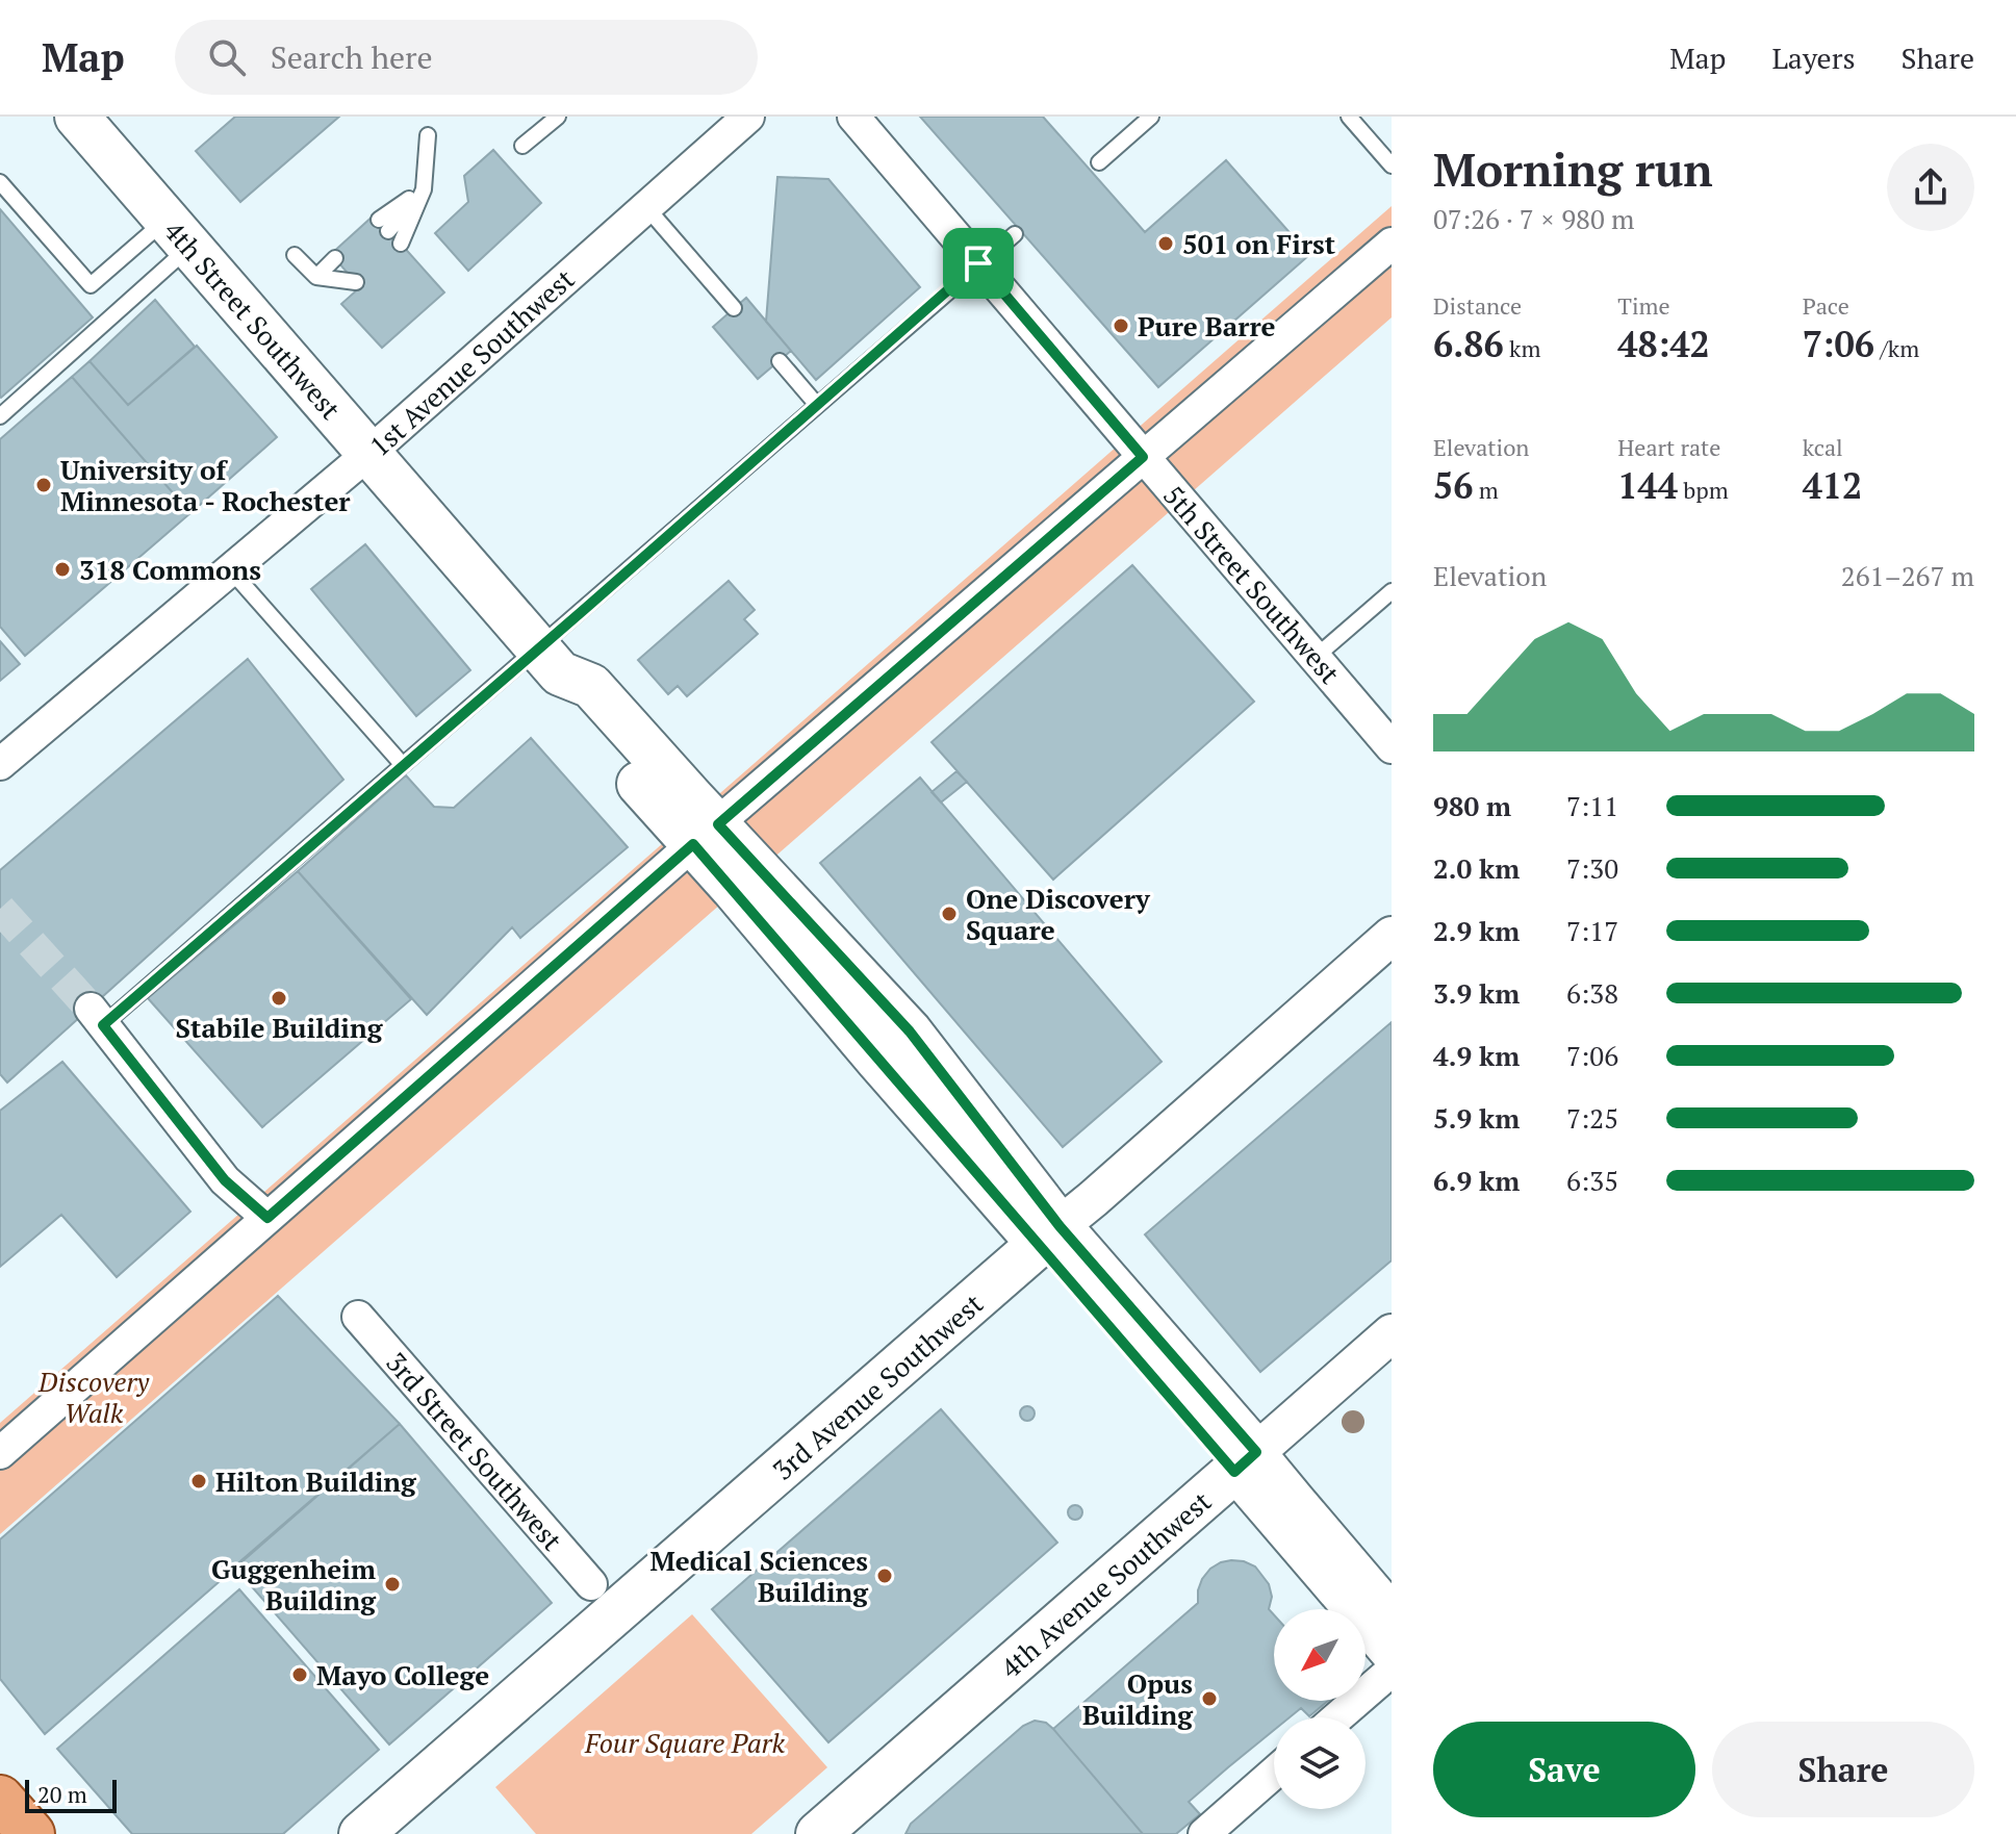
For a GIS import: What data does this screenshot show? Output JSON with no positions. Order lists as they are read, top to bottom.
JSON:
{
  "streets": {
    "main road": ["4th Street Southwest", "3rd Avenue Southwest", "4th Avenue Southwest"],
    "street": ["1st Avenue Southwest", "5th Street Southwest", "3rd Street Southwest"]
  },
  "crossings": [
    ["4th Street Southwest", "1st Avenue Southwest"],
    ["4th Street Southwest", "3rd Avenue Southwest"],
    ["4th Street Southwest", "4th Avenue Southwest"]
  ],
  "parks": ["Discovery Walk", "Four Square Park"],
  "places": [
    "501 on First",
    "Pure Barre",
    "University of Minnesota - Rochester",
    "318 Commons",
    "One Discovery Square",
    "Stabile Building",
    "Hilton Building",
    "Medical Sciences Building",
    "Guggenheim Building",
    "Mayo College",
    "Opus Building"
  ],
  "scale_bar": "20 m",
  "north": "bottom left",
  "page": {
    "header": "Map",
    "search": "Search here",
    "nav": ["Map", "Layers", "Share"],
    "heading": ["Morning run", "07:26 · 7 × 980 m"],
    "stats": [
      ["Distance", "6.86 km"],
      ["Time", "48:42"],
      ["Pace", "7:06 /km"],
      ["Elevation", "56 m"],
      ["Heart rate", "144 bpm"],
      ["kcal", "412"]
    ],
    "chart": ["Elevation", "261–267 m"],
    "list": [
      {
        "name": "980 m",
        "note": "7:11"
      },
      {
        "name": "2.0 km",
        "note": "7:30"
      },
      {
        "name": "2.9 km",
        "note": "7:17"
      },
      {
        "name": "3.9 km",
        "note": "6:38"
      },
      {
        "name": "4.9 km",
        "note": "7:06"
      },
      {
        "name": "5.9 km",
        "note": "7:25"
      },
      {
        "name": "6.9 km",
        "note": "6:35"
      }
    ],
    "buttons": ["Save", "Share"],
    "scale": "20 m"
  }
}
